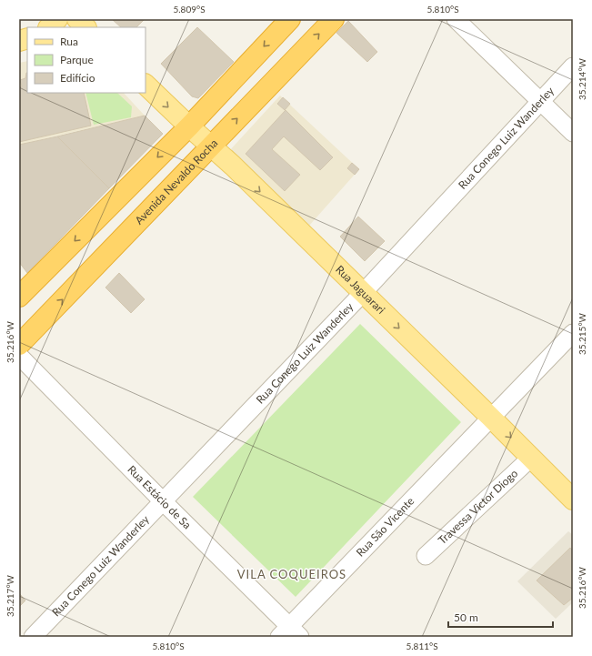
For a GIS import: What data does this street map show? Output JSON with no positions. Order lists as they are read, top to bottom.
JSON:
{
  "streets": {
    "highway": ["Avenida Nevaldo Rocha"],
    "main road": ["Rua Jaguarari"],
    "street": [
      "Rua Conego Luiz Wanderley",
      "Rua Estácio de Sa",
      "Travessa Victor Diogo",
      "Rua São Vicente"
    ]
  },
  "crossings": [
    ["Rua Conego Luiz Wanderley", "Rua Jaguarari"],
    ["Rua Conego Luiz Wanderley", "Rua Estácio de Sa"],
    ["Avenida Nevaldo Rocha", "Rua Jaguarari"],
    ["Rua Jaguarari", "Travessa Victor Diogo"],
    ["Rua Jaguarari", "Rua São Vicente"],
    ["Rua Estácio de Sa", "Rua São Vicente"]
  ],
  "one_way": ["Rua Jaguarari"],
  "districts": ["VILA COQUEIROS"],
  "legend": ["Rua", "Parque", "Edifício"],
  "scale_bar": "50 m",
  "coordinates": [
    "5.809°S",
    "5.810°S",
    "35.214°W",
    "35.215°W",
    "35.216°W",
    "35.217°W",
    "5.811°S"
  ]
}
